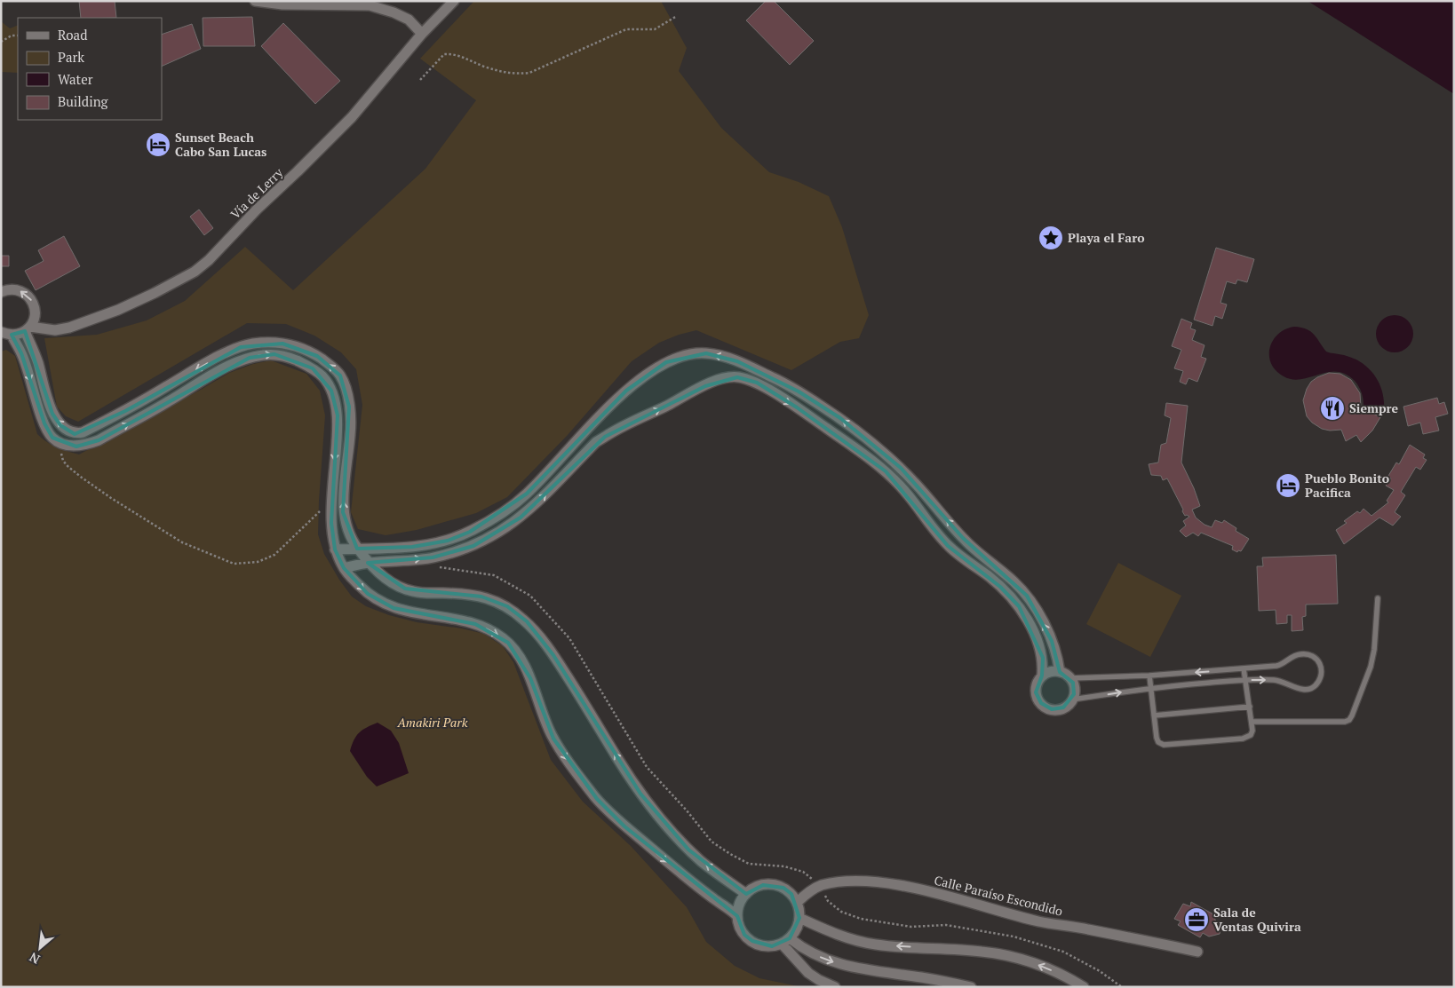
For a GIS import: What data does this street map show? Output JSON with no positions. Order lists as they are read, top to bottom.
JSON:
{
  "streets": {
    "street": ["Vía de Lerry", "Calle Paraíso Escondido"]
  },
  "parks": ["Amakiri Park"],
  "places": {
    "hotel": ["Sunset Beach Cabo San Lucas", "Pueblo Bonito Pacifica"],
    "place": ["Playa el Faro"],
    "restaurant": ["Siempre"],
    "office": ["Sala de Ventas Quivira"]
  },
  "legend": [
    "Road",
    "Park",
    "Water",
    "Building"
  ],
  "north": "bottom left"
}
